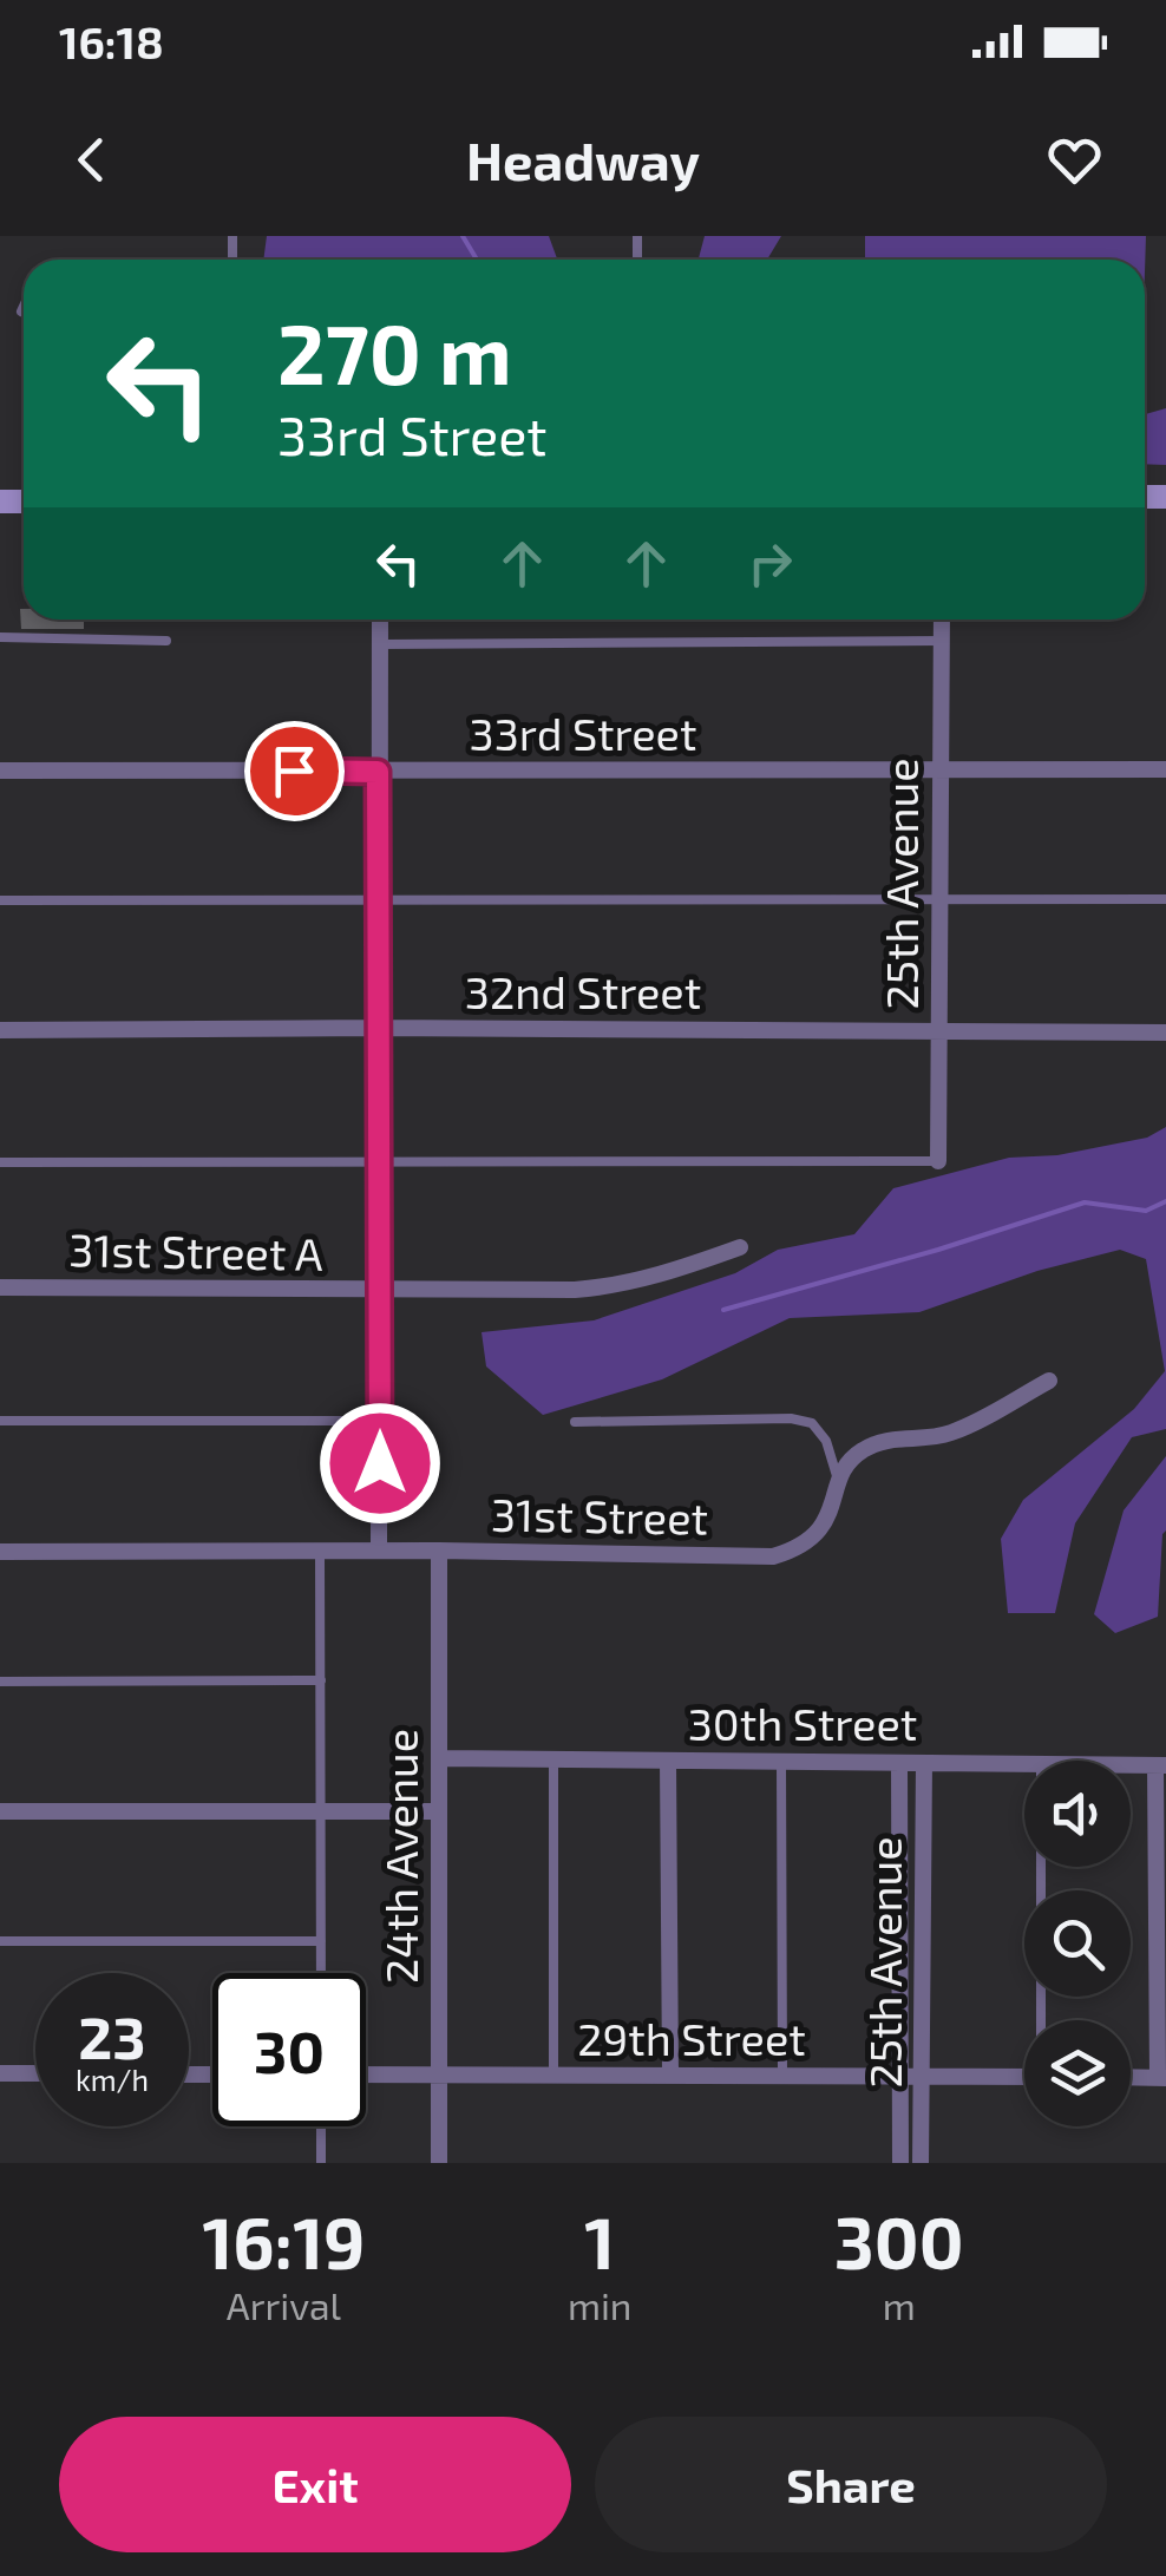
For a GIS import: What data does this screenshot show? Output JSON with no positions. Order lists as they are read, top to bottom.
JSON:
{
  "streets": {
    "street": [
      "33rd Street",
      "25th Avenue",
      "32nd Street",
      "31st Street A",
      "31st Street",
      "30th Street",
      "24th Avenue",
      "29th Street"
    ]
  },
  "crossings": [
    ["33rd Street", "25th Avenue"],
    ["25th Avenue", "32nd Street"],
    ["25th Avenue", "30th Street"],
    ["25th Avenue", "29th Street"],
    ["31st Street", "24th Avenue"],
    ["30th Street", "24th Avenue"],
    ["24th Avenue", "29th Street"]
  ],
  "page": {
    "status": "16:18",
    "header": "Headway",
    "turn": ["270 m", "33rd Street"],
    "speed": "23 km/h",
    "limit": "30",
    "eta": [
      "16:19",
      "Arrival",
      "1",
      "min",
      "300",
      "m"
    ],
    "buttons": ["Exit", "Share"]
  }
}
